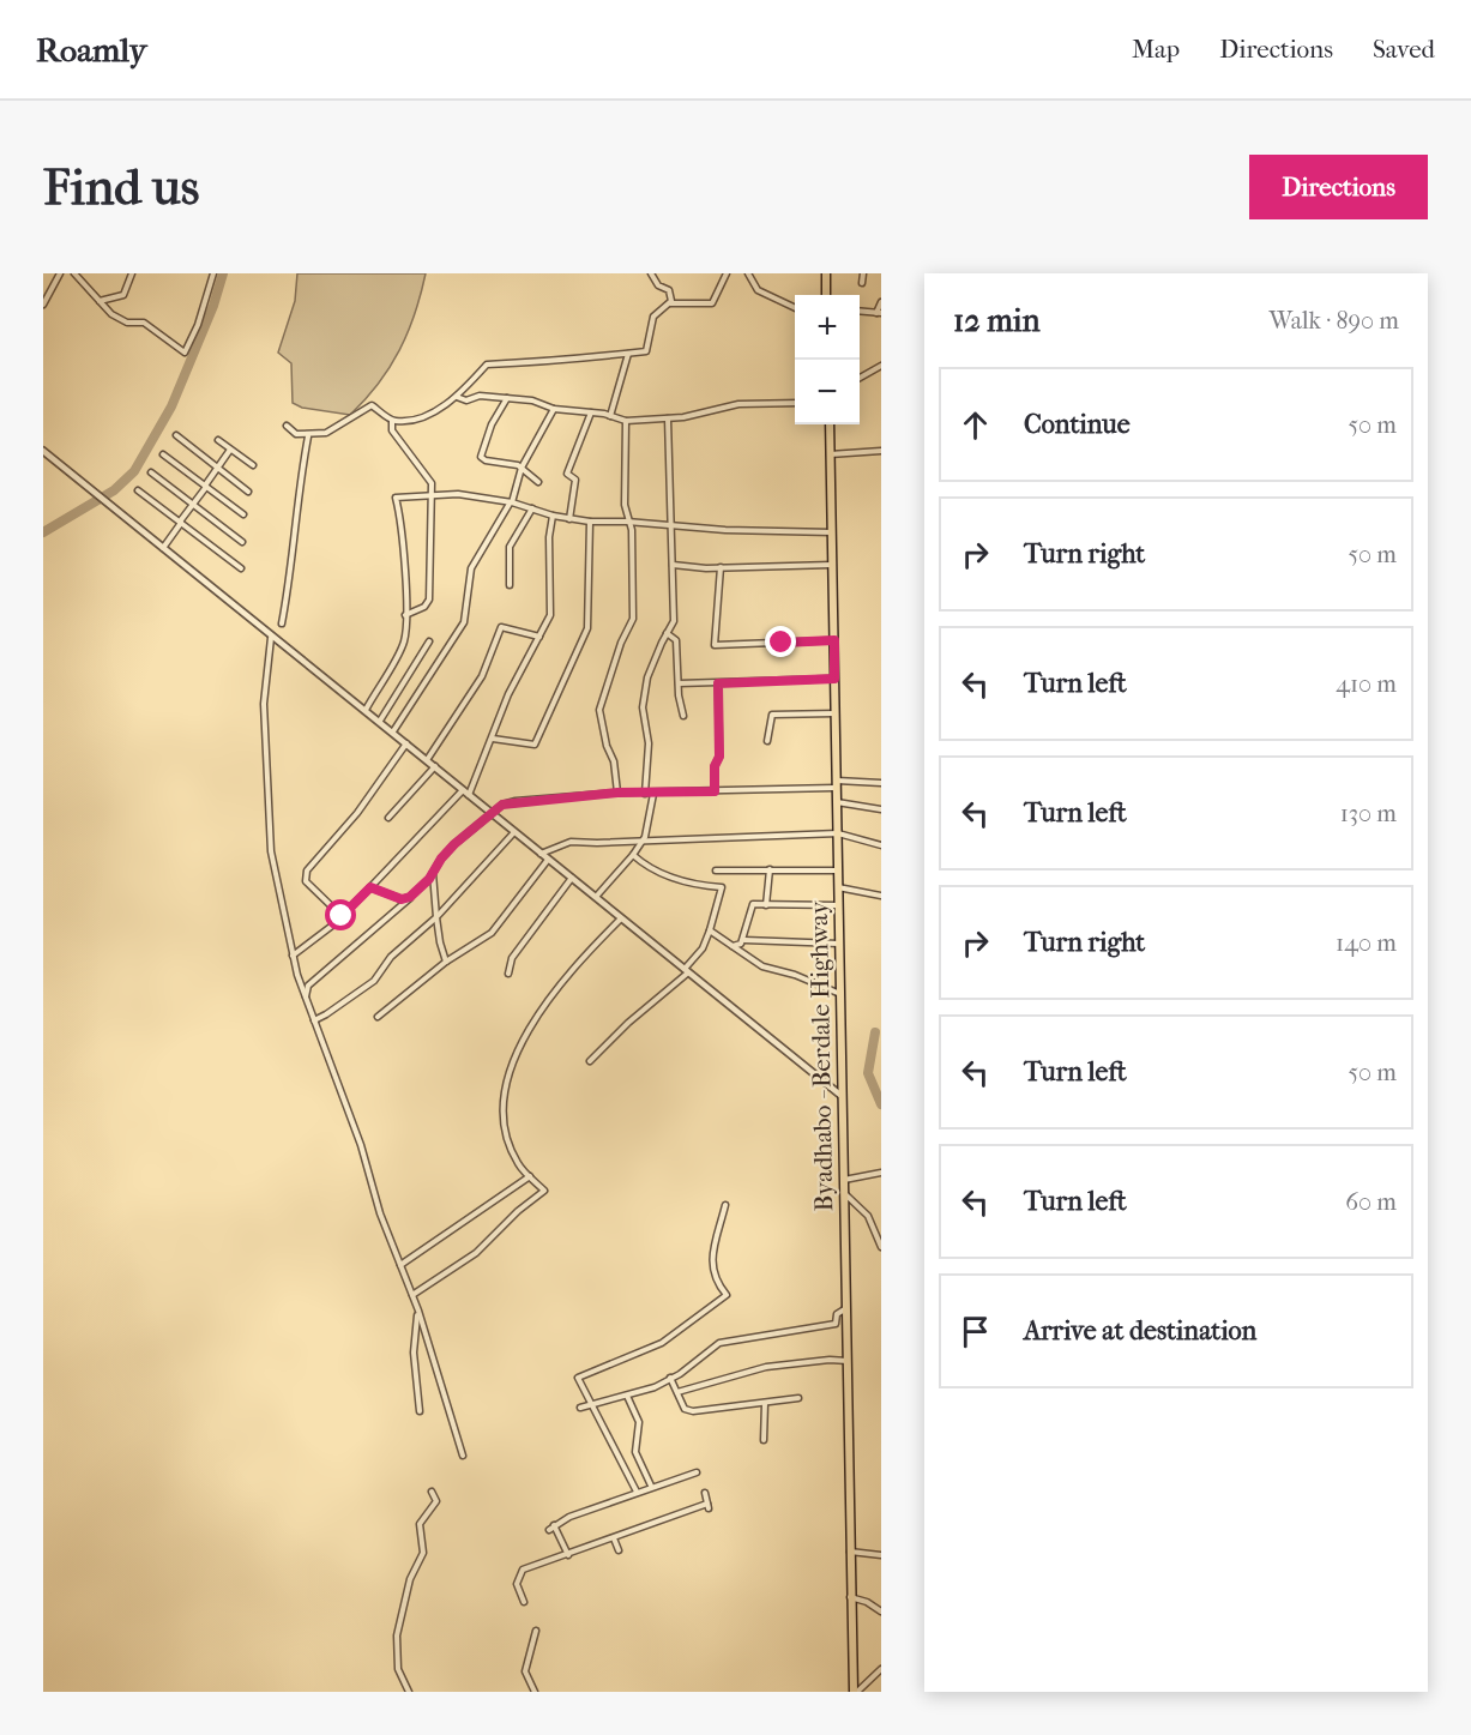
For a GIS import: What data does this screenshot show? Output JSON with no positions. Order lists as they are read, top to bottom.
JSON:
{
  "streets": {
    "main road": ["Byadhabo - Berdale Highway"]
  },
  "page": {
    "header": "Roamly",
    "nav": ["Map", "Directions", "Saved"],
    "buttons": "Directions",
    "title": "Find us",
    "heading": ["12 min", "Walk · 890 m"],
    "map_buttons": ["+", "−"],
    "list": [
      ["Continue", "50 m"],
      ["Turn right", "50 m"],
      ["Turn left", "410 m"],
      ["Turn left", "130 m"],
      ["Turn right", "140 m"],
      ["Turn left", "50 m"],
      ["Turn left", "60 m"],
      "Arrive at destination"
    ]
  }
}
